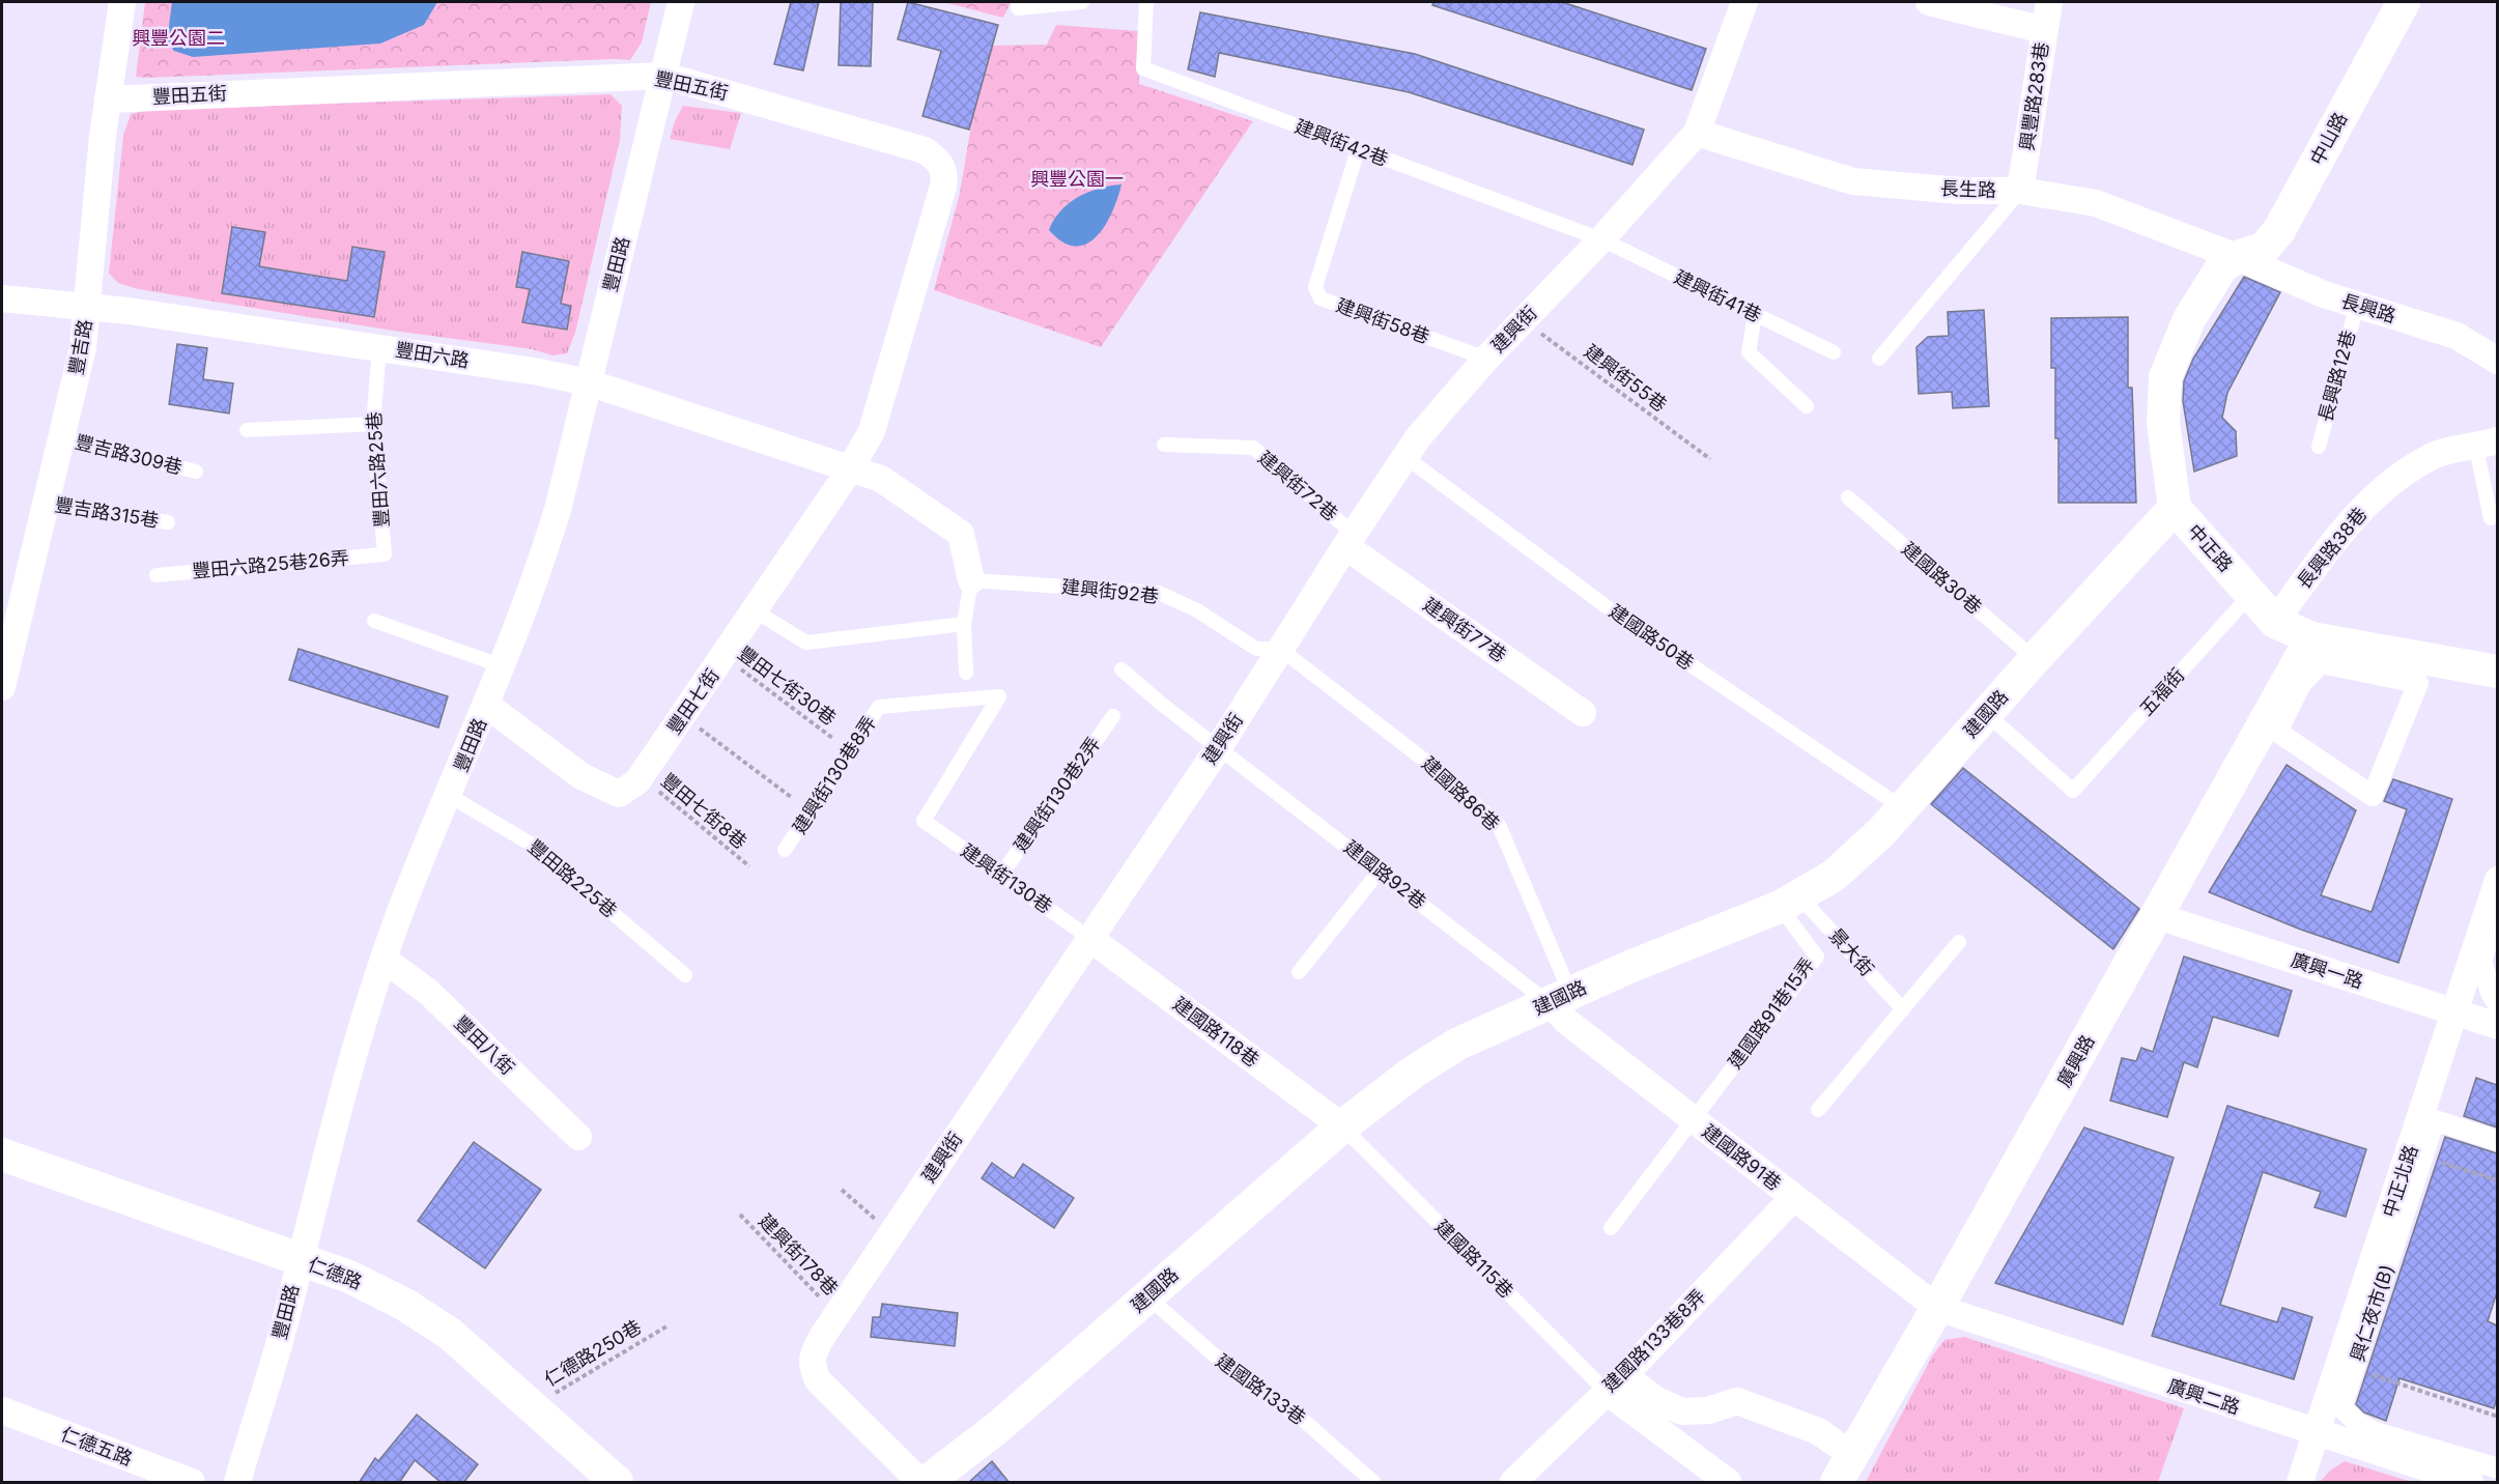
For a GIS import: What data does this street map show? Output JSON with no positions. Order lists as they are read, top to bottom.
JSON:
{
  "streets": {
    "street": [
      "豐田五街",
      "興豐路283巷",
      "中山路",
      "長生路",
      "豐田路",
      "長興路",
      "建興街",
      "豐吉路",
      "豐田六路",
      "中正路",
      "長興路38巷",
      "建興街77巷",
      "豐田七街",
      "建國路",
      "廣興一路",
      "建國路118巷",
      "豐田八街",
      "廣興路",
      "建國路91巷",
      "中正北路",
      "仁德路",
      "興仁夜市(B)",
      "建國路133巷8弄",
      "廣興二路",
      "仁德五路"
    ],
    "lane": [
      "建興街42巷",
      "建興街41巷",
      "建興街58巷",
      "長興路12巷",
      "豐吉路309巷",
      "豐田六路25巷",
      "建興街72巷",
      "豐吉路315巷",
      "豐田六路25巷26弄",
      "建國路30巷",
      "建興街92巷",
      "建國路50巷",
      "五福街",
      "建興街130巷8弄",
      "建國路86巷",
      "建興街130巷2弄",
      "建國路92巷",
      "豐田路225巷",
      "建興街130巷",
      "景大街",
      "建國路91巷15弄",
      "建國路115巷",
      "建國路133巷"
    ],
    "path": [
      "建興街55巷",
      "豐田七街30巷",
      "豐田七街8巷",
      "建興街178巷",
      "仁德路250巷"
    ]
  },
  "crossings": [
    ["豐田五街", "豐田路"],
    ["豐田五街", "豐吉路"],
    ["豐田五街", "豐田六路"],
    ["豐田五街", "豐田七街"],
    ["興豐路283巷", "長生路"],
    ["中山路", "長生路"],
    ["中山路", "長興路"],
    ["中山路", "中正路"],
    ["建興街42巷", "建興街41巷"],
    ["建興街42巷", "建興街58巷"],
    ["建興街42巷", "建興街"],
    ["長生路", "長興路"],
    ["長生路", "建興街"],
    ["長生路", "中正路"],
    ["豐田路", "豐田六路"],
    ["豐田路", "豐田七街"],
    ["豐田路", "豐田路225巷"],
    ["豐田路", "豐田八街"],
    ["豐田路", "仁德路"],
    ["建興街41巷", "建興街"],
    ["長興路", "長興路12巷"],
    ["長興路", "中正路"],
    ["建興街58巷", "建興街"],
    ["建興街", "建興街55巷"],
    ["建興街", "建興街72巷"],
    ["建興街", "建興街92巷"],
    ["建興街", "建興街77巷"],
    ["建興街", "建國路50巷"],
    ["建興街", "建國路86巷"],
    ["建興街", "建國路92巷"],
    ["建興街", "建興街130巷"],
    ["建興街", "建國路118巷"],
    ["建興街", "建興街178巷"],
    ["豐吉路", "豐田六路"],
    ["豐吉路", "豐吉路309巷"],
    ["豐吉路", "豐吉路315巷"],
    ["豐田六路", "豐田六路25巷"],
    ["豐田六路", "建興街92巷"],
    ["豐田六路", "豐田七街"],
    ["豐田六路25巷", "豐田六路25巷26弄"],
    ["建興街72巷", "建興街77巷"],
    ["中正路", "長興路38巷"],
    ["中正路", "五福街"],
    ["中正路", "建國路"],
    ["中正路", "廣興路"],
    ["建國路30巷", "建國路"],
    ["建興街92巷", "建國路86巷"],
    ["建國路50巷", "建國路"],
    ["豐田七街30巷", "豐田七街"],
    ["五福街", "建國路"],
    ["豐田七街", "豐田七街8巷"],
    ["建國路", "建國路86巷"],
    ["建國路", "建國路92巷"],
    ["建國路", "景大街"],
    ["建國路", "建國路91巷15弄"],
    ["建國路", "建國路118巷"],
    ["建國路", "建國路91巷"],
    ["建國路", "建國路115巷"],
    ["建國路", "建國路133巷"],
    ["建興街130巷8弄", "建興街130巷"],
    ["建國路86巷", "建國路92巷"],
    ["建國路86巷", "建國路91巷"],
    ["建興街130巷2弄", "建興街130巷"],
    ["建國路92巷", "建國路91巷"],
    ["建興街130巷", "建國路118巷"],
    ["景大街", "建國路91巷15弄"],
    ["廣興一路", "廣興路"],
    ["廣興一路", "中正北路"],
    ["建國路91巷15弄", "建國路91巷"],
    ["建國路118巷", "建國路115巷"],
    ["廣興路", "建國路91巷"],
    ["廣興路", "廣興二路"],
    ["建國路91巷", "建國路133巷8弄"],
    ["建國路91巷", "廣興二路"],
    ["中正北路", "廣興二路"],
    ["建國路115巷", "建國路133巷8弄"],
    ["仁德路", "仁德路250巷"]
  ],
  "parks": ["興豐公園二", "興豐公園一"]
}
